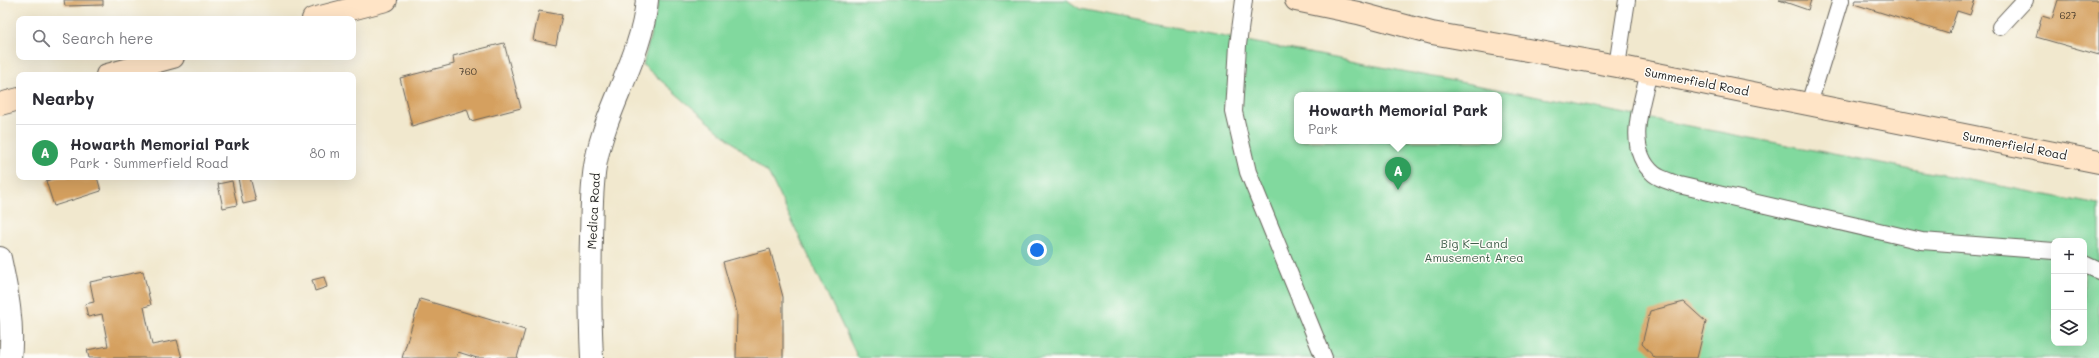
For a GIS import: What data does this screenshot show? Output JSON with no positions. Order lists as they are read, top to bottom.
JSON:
{
  "streets": {
    "street": ["Summerfield Road", "Medica Road"]
  },
  "parks": ["Big K–Land Amusement Area"],
  "house_numbers": ["627", "760"],
  "page": {
    "search": "Search here",
    "heading": "Nearby",
    "popup": ["Howarth Memorial Park", "Park"],
    "list": [
      {
        "mark": "A",
        "name": "Howarth Memorial Park",
        "note": "Park · Summerfield Road",
        "value": "80 m"
      }
    ],
    "pins": "A",
    "map_buttons": ["+", "−"]
  }
}
